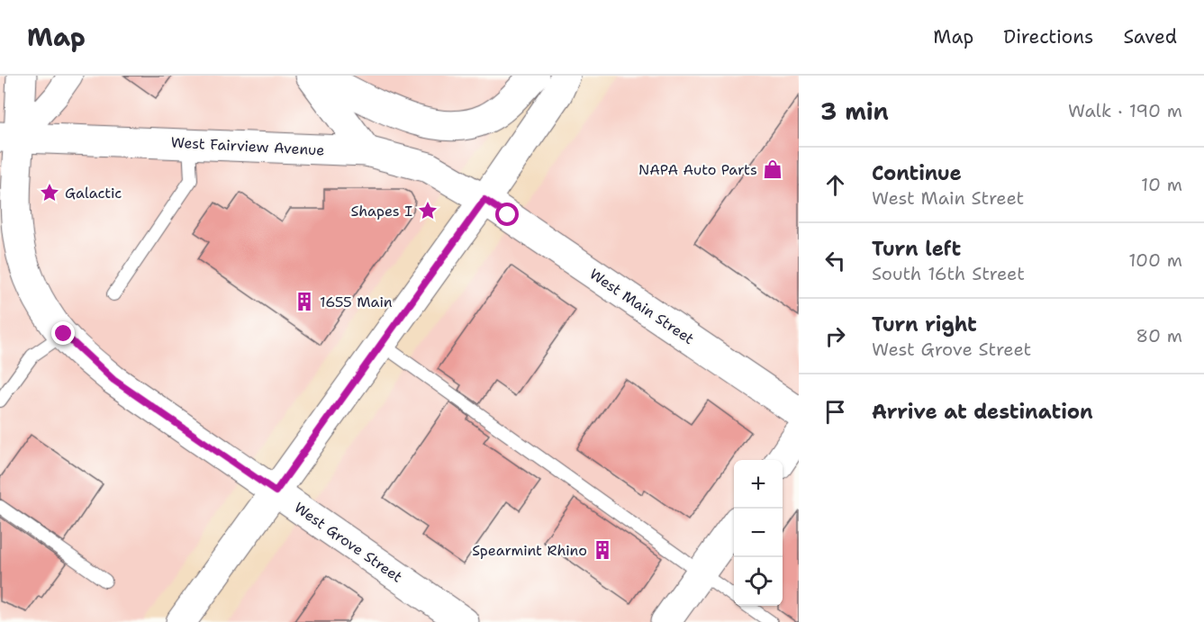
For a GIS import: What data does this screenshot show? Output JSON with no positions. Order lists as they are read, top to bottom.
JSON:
{
  "streets": {
    "main road": ["West Fairview Avenue", "West Main Street", "West Grove Street"]
  },
  "crossings": [
    ["West Fairview Avenue", "West Main Street"],
    ["West Fairview Avenue", "West Grove Street"]
  ],
  "places": {
    "shop": ["NAPA Auto Parts"],
    "place": ["Galactic", "Shapes I"],
    "building": ["1655 Main", "Spearmint Rhino"]
  },
  "page": {
    "header": "Map",
    "nav": ["Map", "Directions", "Saved"],
    "heading": ["3 min", "Walk · 190 m"],
    "list": [
      ["Continue", "West Main Street", "10 m"],
      ["Turn left", "South 16th Street", "100 m"],
      ["Turn right", "West Grove Street", "80 m"],
      "Arrive at destination"
    ],
    "map_buttons": ["+", "−"]
  }
}
